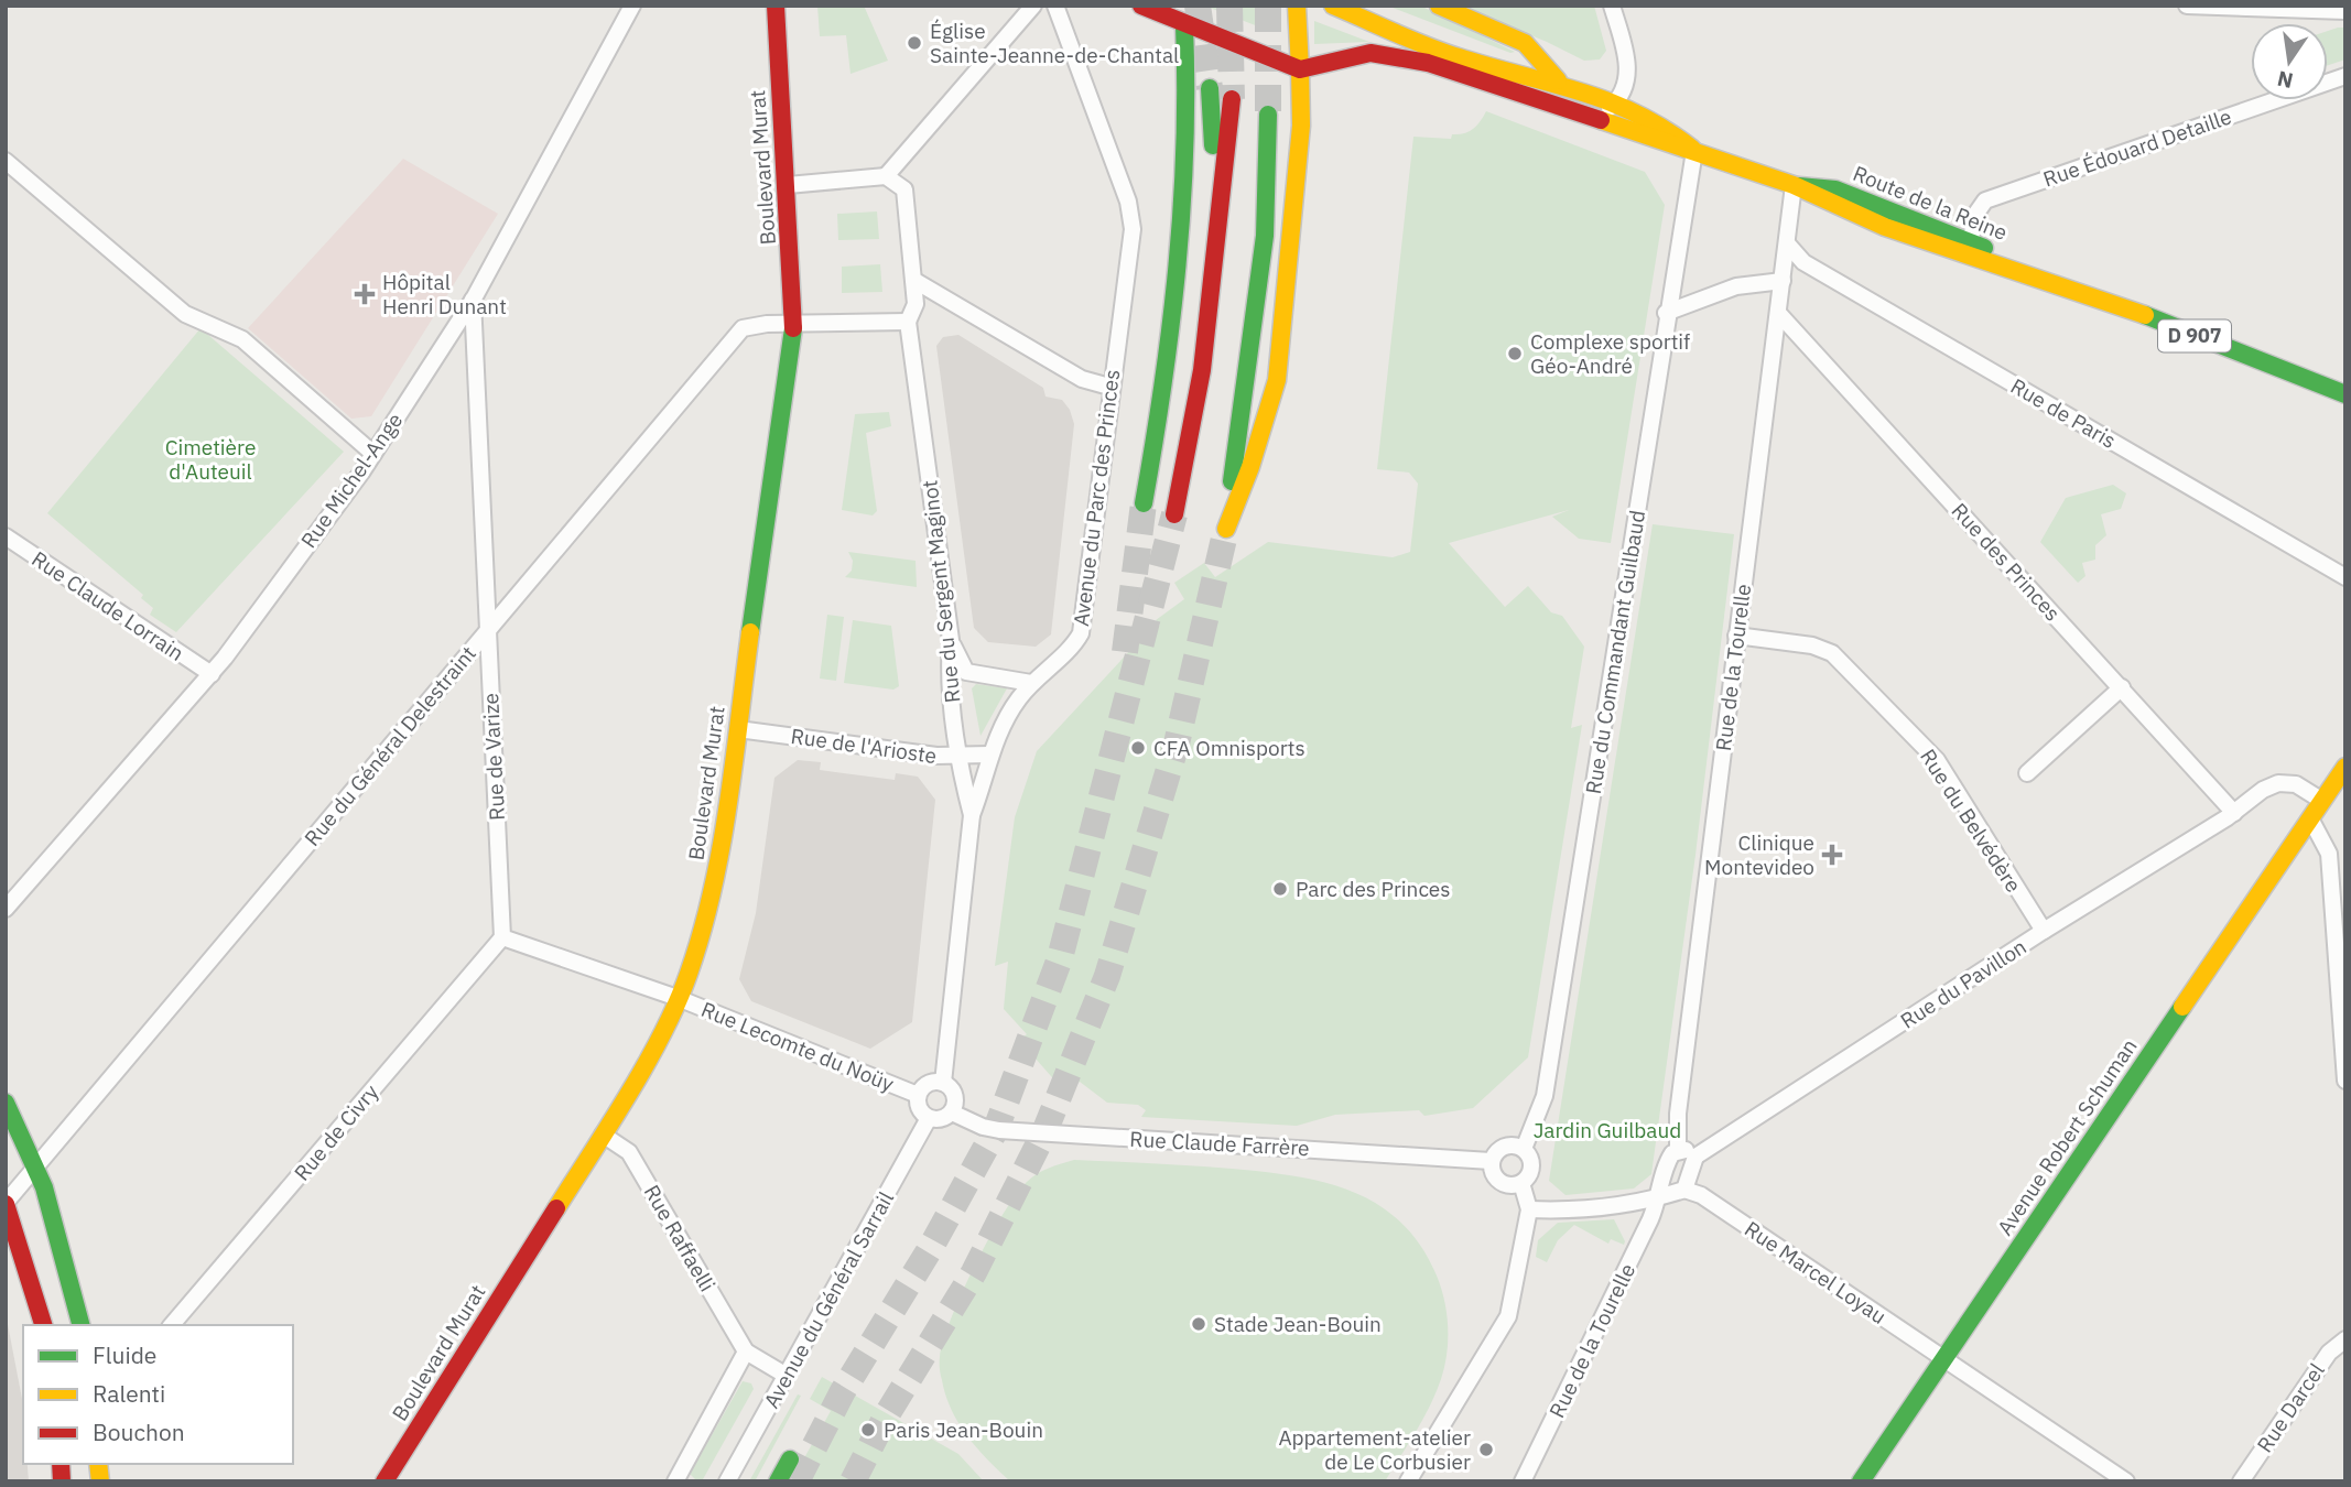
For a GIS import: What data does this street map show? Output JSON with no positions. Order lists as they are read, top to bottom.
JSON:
{
  "streets": {
    "main road": [
      "Boulevard Murat",
      "Route de la Reine",
      "D 907",
      "Avenue Robert Schuman"
    ],
    "street": [
      "Rue Édouard Detaille",
      "Rue de Paris",
      "Rue Michel-Ange",
      "Avenue du Parc des Princes",
      "Rue des Princes",
      "Rue du Sergent Maginot",
      "Rue Claude Lorrain",
      "Rue du Commandant Guilbaud",
      "Rue de la Tourelle",
      "Rue du Général Delestraint",
      "Rue de l'Arioste",
      "Rue de Varize",
      "Rue du Belvédère",
      "Rue du Pavillon",
      "Rue Lecomte du Noüy",
      "Rue de Civry",
      "Rue Claude Farrère",
      "Rue Raffaelli",
      "Rue Marcel Loyau",
      "Avenue du Général Sarrail",
      "Rue Darcel"
    ]
  },
  "crossings": [
    ["Rue Édouard Detaille", "Route de la Reine"],
    ["Boulevard Murat", "Rue du Général Delestraint"],
    ["Boulevard Murat", "Rue de l'Arioste"],
    ["Boulevard Murat", "Rue Lecomte du Noüy"],
    ["Boulevard Murat", "Rue Raffaelli"],
    ["Route de la Reine", "Rue du Commandant Guilbaud"],
    ["Route de la Reine", "Rue de la Tourelle"],
    ["Rue de Paris", "Rue de la Tourelle"],
    ["Rue Michel-Ange", "Rue Claude Lorrain"],
    ["Rue Michel-Ange", "Rue de Varize"],
    ["Avenue du Parc des Princes", "Rue du Sergent Maginot"],
    ["Avenue du Parc des Princes", "Rue de l'Arioste"],
    ["Avenue du Parc des Princes", "Rue Lecomte du Noüy"],
    ["Avenue du Parc des Princes", "Rue Claude Farrère"],
    ["Avenue du Parc des Princes", "Avenue du Général Sarrail"],
    ["Rue des Princes", "Rue de la Tourelle"],
    ["Rue des Princes", "Rue du Pavillon"],
    ["Rue du Sergent Maginot", "Rue du Général Delestraint"],
    ["Rue du Sergent Maginot", "Rue de l'Arioste"],
    ["Rue du Commandant Guilbaud", "Rue Claude Farrère"],
    ["Rue de la Tourelle", "Rue du Belvédère"],
    ["Rue du Général Delestraint", "Rue de Varize"],
    ["Rue de Varize", "Rue de Civry"],
    ["Rue du Belvédère", "Rue du Pavillon"],
    ["Rue du Pavillon", "Avenue Robert Schuman"],
    ["Rue Lecomte du Noüy", "Rue Claude Farrère"],
    ["Rue Lecomte du Noüy", "Avenue du Général Sarrail"],
    ["Avenue Robert Schuman", "Rue Marcel Loyau"],
    ["Rue Claude Farrère", "Avenue du Général Sarrail"]
  ],
  "parks": ["Cimetière d'Auteuil", "Jardin Guilbaud"],
  "places": {
    "other": [
      "Église Sainte-Jeanne-de-Chantal",
      "Complexe sportif Géo-André",
      "CFA Omnisports",
      "Parc des Princes",
      "Stade Jean-Bouin",
      "Paris Jean-Bouin",
      "Appartement-atelier de Le Corbusier"
    ],
    "health": ["Hôpital Henri Dunant", "Clinique Montevideo"]
  },
  "legend": ["Fluide", "Ralenti", "Bouchon"],
  "north": "bottom"
}
